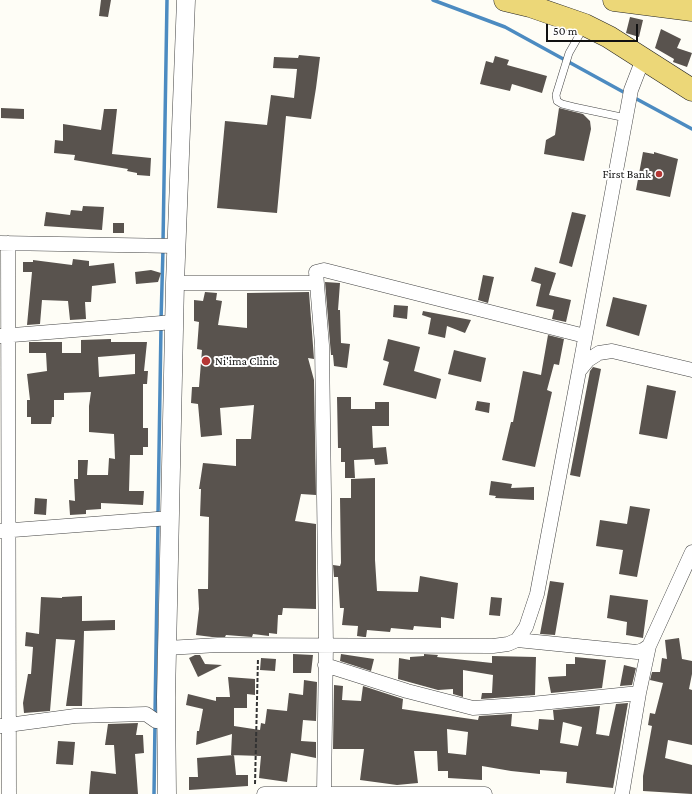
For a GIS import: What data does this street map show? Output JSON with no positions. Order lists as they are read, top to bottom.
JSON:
{
  "places": ["First Bank", "Ni'ima Clinic"],
  "scale_bar": "50 m"
}
